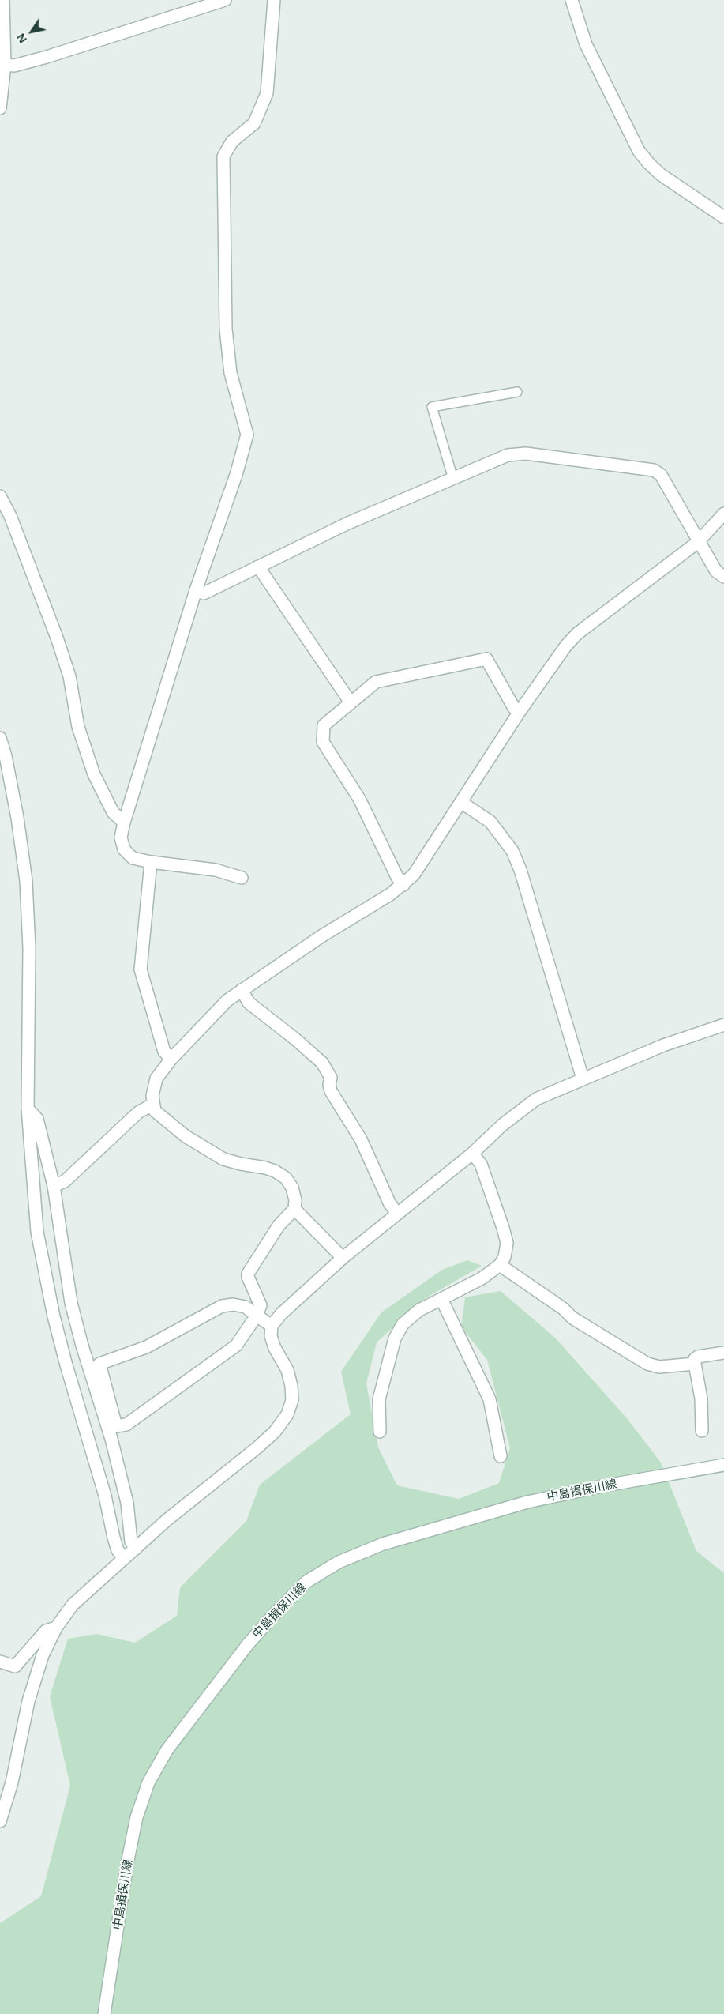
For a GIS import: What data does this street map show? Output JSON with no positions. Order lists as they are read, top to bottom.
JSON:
{
  "streets": {
    "street": ["中島揖保川線"]
  },
  "north": "bottom left"
}
